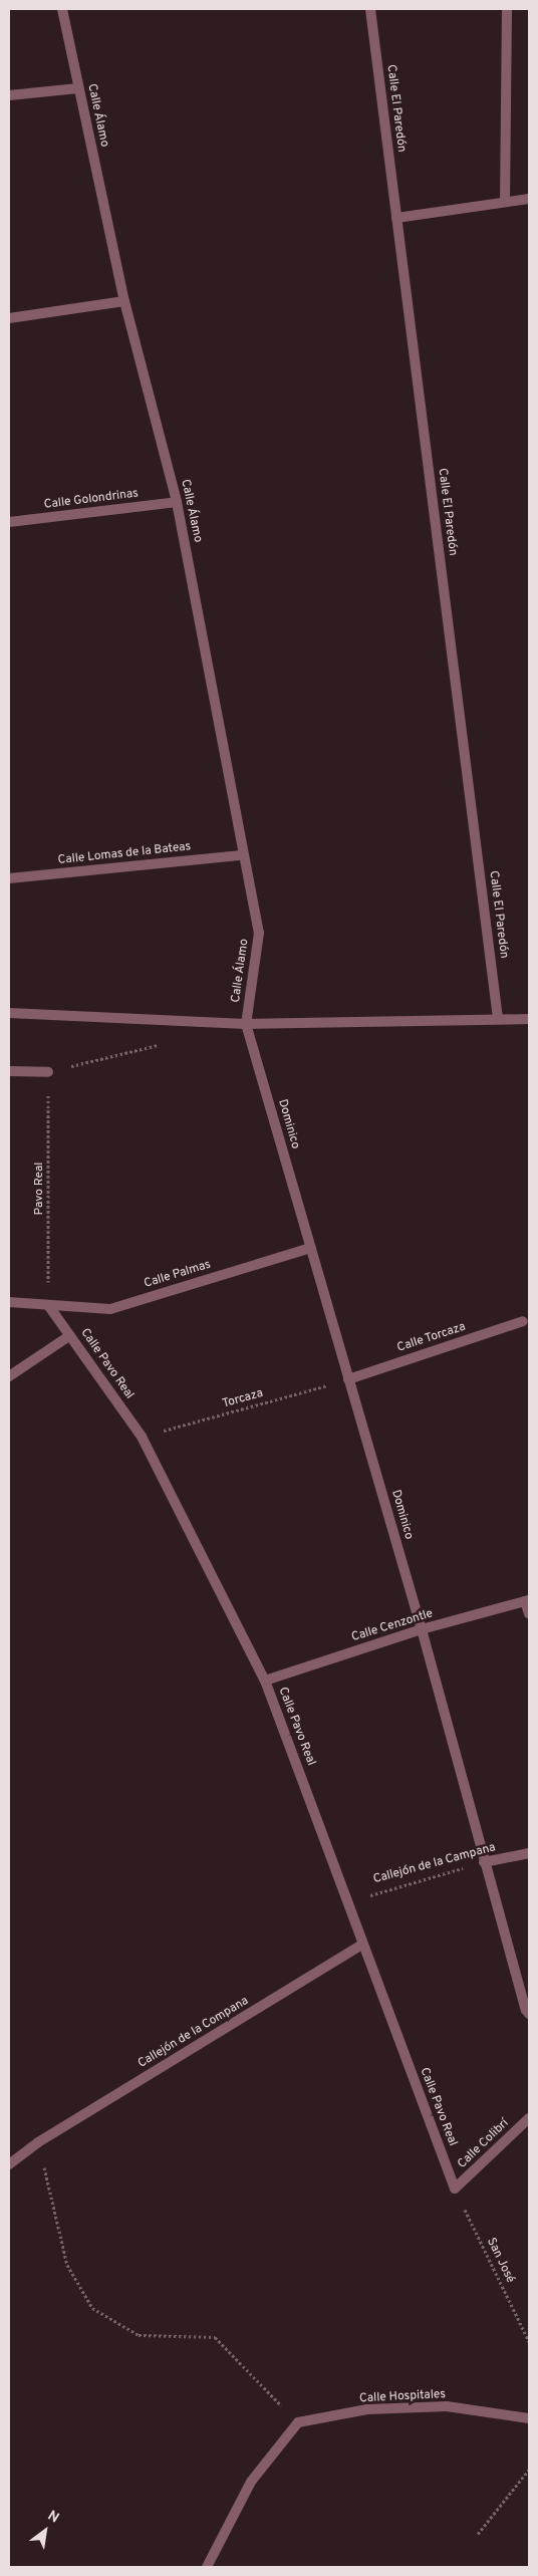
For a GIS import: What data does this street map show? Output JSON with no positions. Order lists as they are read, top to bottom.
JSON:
{
  "streets": {
    "street": [
      "Calle El Paredón",
      "Calle Álamo",
      "Calle Golondrinas",
      "Calle Lomas de la Bateas",
      "Dominico",
      "Calle Palmas",
      "Calle Torcaza",
      "Calle Pavo Real",
      "Calle Cenzontle",
      "Callejón de la Campana",
      "Callejón de la Compana",
      "Calle Colibrí",
      "Calle Hospitales"
    ],
    "path": ["Pavo Real", "Torcaza", "San José"]
  },
  "crossings": [
    ["Calle Álamo", "Calle Golondrinas"],
    ["Calle Álamo", "Calle Lomas de la Bateas"],
    ["Calle Álamo", "Dominico"],
    ["Dominico", "Calle Palmas"],
    ["Dominico", "Calle Torcaza"],
    ["Dominico", "Torcaza"],
    ["Dominico", "Calle Cenzontle"],
    ["Dominico", "Callejón de la Campana"],
    ["Pavo Real", "Calle Palmas"],
    ["Pavo Real", "Calle Pavo Real"],
    ["Calle Palmas", "Calle Pavo Real"],
    ["Calle Torcaza", "Torcaza"],
    ["Calle Pavo Real", "Torcaza"],
    ["Calle Pavo Real", "Calle Cenzontle"],
    ["Calle Pavo Real", "Callejón de la Campana"],
    ["Calle Pavo Real", "Callejón de la Compana"],
    ["Calle Pavo Real", "Calle Colibrí"],
    ["Calle Pavo Real", "San José"],
    ["Calle Colibrí", "San José"]
  ],
  "north": "top right"
}
